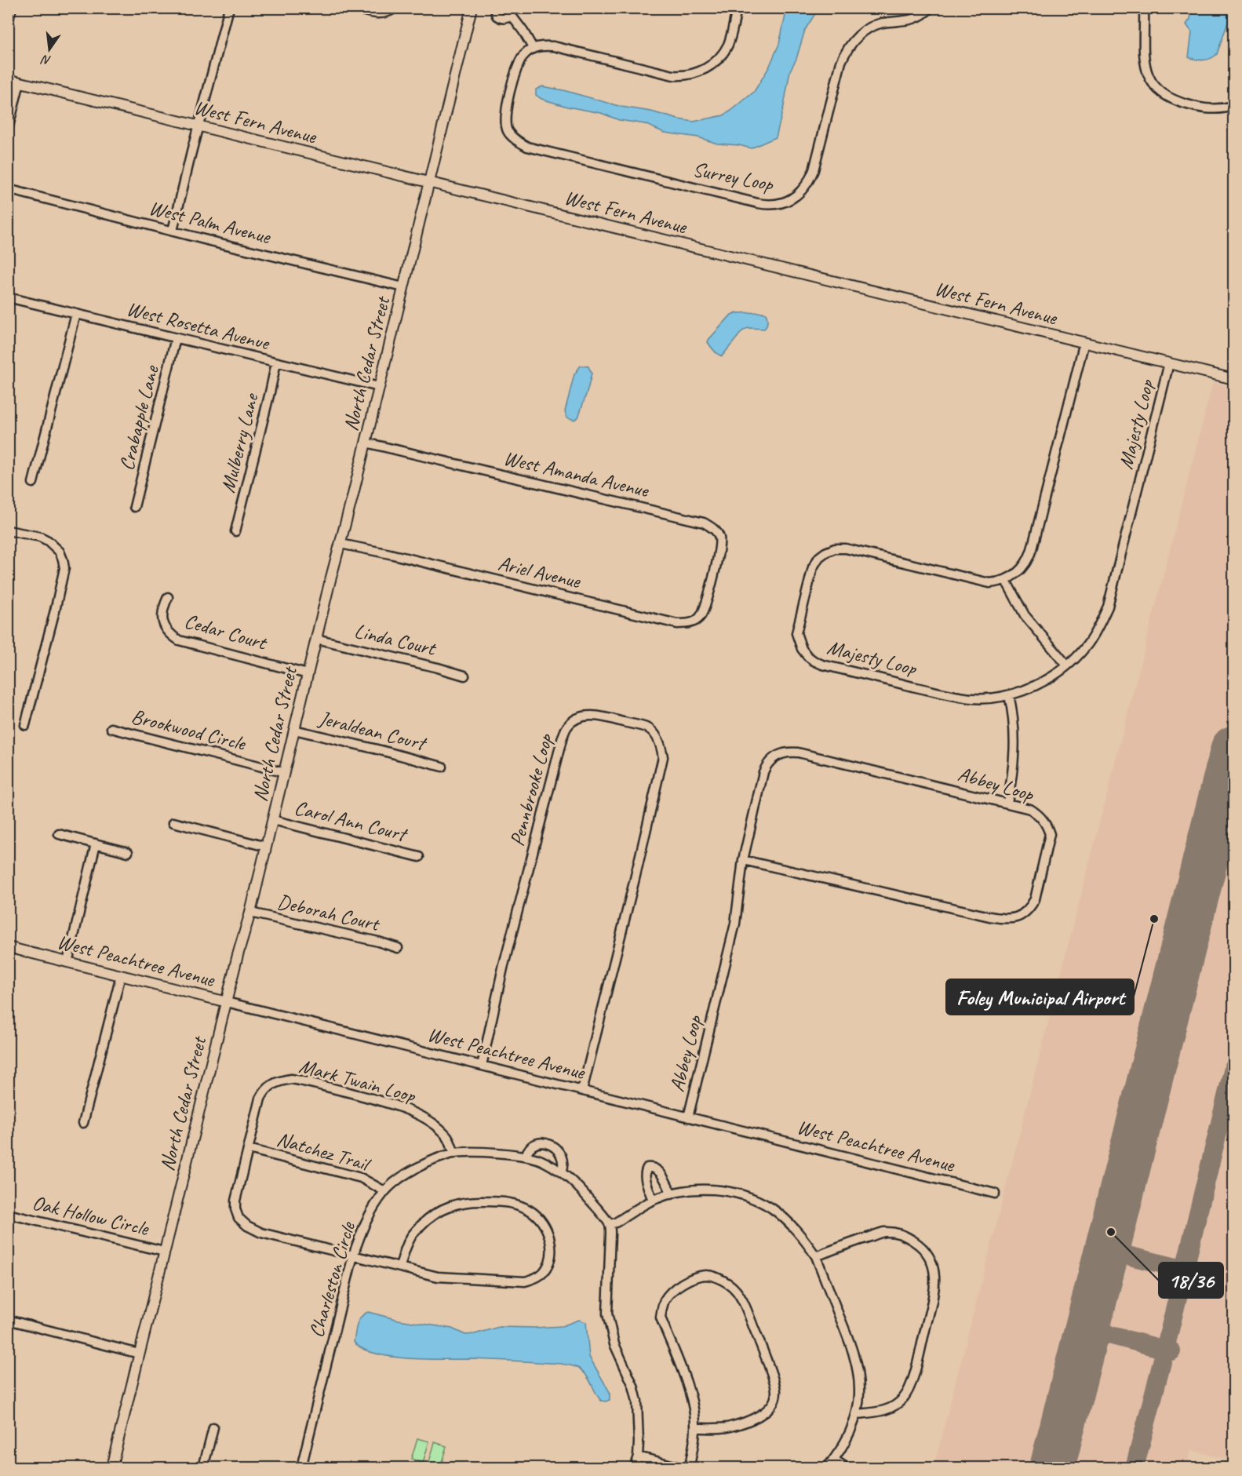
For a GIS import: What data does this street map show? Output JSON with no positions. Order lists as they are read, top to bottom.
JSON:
{
  "streets": {
    "street": [
      "West Fern Avenue",
      "Surrey Loop",
      "West Palm Avenue",
      "West Rosetta Avenue",
      "North Cedar Street",
      "Crabapple Lane",
      "Majesty Loop",
      "Mulberry Lane",
      "West Amanda Avenue",
      "Ariel Avenue",
      "Cedar Court",
      "Linda Court",
      "Brookwood Circle",
      "Jeraldean Court",
      "Abbey Loop",
      "Pennbrooke Loop",
      "Carol Ann Court",
      "Deborah Court",
      "West Peachtree Avenue",
      "Mark Twain Loop",
      "Natchez Trail",
      "Oak Hollow Circle",
      "Charleston Circle"
    ]
  },
  "crossings": [
    ["West Fern Avenue", "North Cedar Street"],
    ["West Fern Avenue", "Majesty Loop"],
    ["West Palm Avenue", "North Cedar Street"],
    ["West Rosetta Avenue", "North Cedar Street"],
    ["West Rosetta Avenue", "Crabapple Lane"],
    ["West Rosetta Avenue", "Mulberry Lane"],
    ["North Cedar Street", "West Amanda Avenue"],
    ["North Cedar Street", "Ariel Avenue"],
    ["North Cedar Street", "Cedar Court"],
    ["North Cedar Street", "Linda Court"],
    ["North Cedar Street", "Brookwood Circle"],
    ["North Cedar Street", "Jeraldean Court"],
    ["North Cedar Street", "Carol Ann Court"],
    ["North Cedar Street", "Deborah Court"],
    ["North Cedar Street", "West Peachtree Avenue"],
    ["North Cedar Street", "Oak Hollow Circle"],
    ["West Amanda Avenue", "Ariel Avenue"],
    ["Abbey Loop", "West Peachtree Avenue"],
    ["Pennbrooke Loop", "West Peachtree Avenue"],
    ["Mark Twain Loop", "Natchez Trail"],
    ["Mark Twain Loop", "Charleston Circle"],
    ["Natchez Trail", "Charleston Circle"]
  ],
  "places": ["Foley Municipal Airport", "18/36"],
  "north": "bottom"
}
